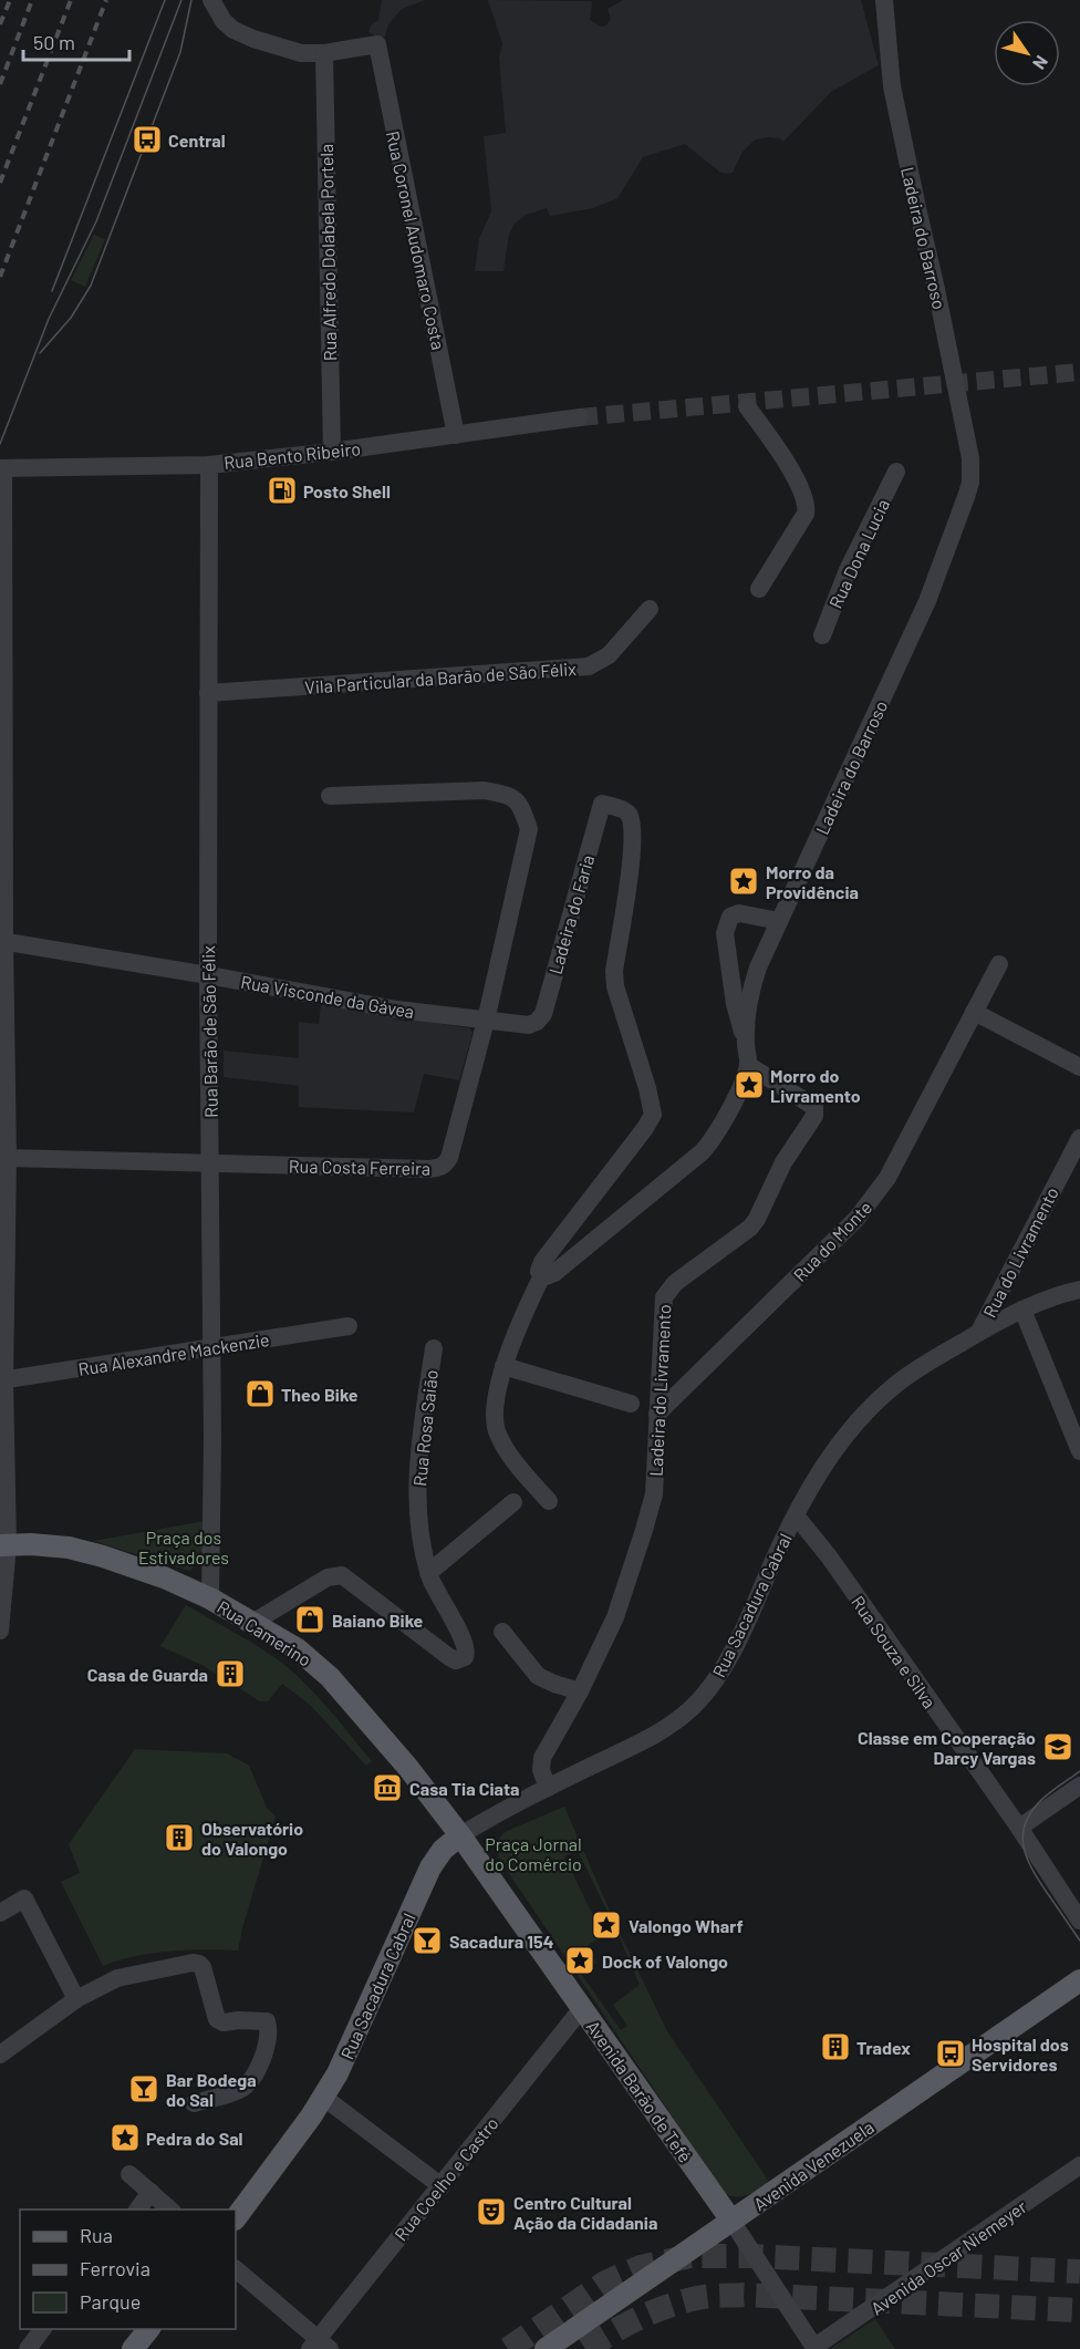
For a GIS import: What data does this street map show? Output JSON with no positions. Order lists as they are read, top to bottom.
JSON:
{
  "streets": {
    "main road": [
      "Rua Sacadura Cabral",
      "Rua Camerino",
      "Avenida Barão de Tefé",
      "Avenida Venezuela"
    ],
    "street": [
      "Ladeira do Barroso",
      "Rua Coronel Audomaro Costa",
      "Rua Alfredo Dolabela Portela",
      "Rua Bento Ribeiro",
      "Rua Dona Lucia",
      "Vila Particular da Barão de São Félix",
      "Ladeira do Faria",
      "Rua Visconde da Gávea",
      "Rua Barão de São Félix",
      "Rua Costa Ferreira",
      "Rua do Monte",
      "Rua do Livramento",
      "Rua Alexandre Mackenzie",
      "Ladeira do Livramento",
      "Rua Rosa Saião",
      "Rua Souza e Silva",
      "Rua Coelho e Castro",
      "Avenida Oscar Niemeyer"
    ]
  },
  "crossings": [
    ["Ladeira do Barroso", "Ladeira do Faria"],
    ["Ladeira do Barroso", "Ladeira do Livramento"],
    ["Rua Coronel Audomaro Costa", "Rua Alfredo Dolabela Portela"],
    ["Rua Coronel Audomaro Costa", "Rua Bento Ribeiro"],
    ["Rua Alfredo Dolabela Portela", "Rua Bento Ribeiro"],
    ["Rua Bento Ribeiro", "Rua Barão de São Félix"],
    ["Vila Particular da Barão de São Félix", "Rua Barão de São Félix"],
    ["Ladeira do Faria", "Rua Visconde da Gávea"],
    ["Rua Visconde da Gávea", "Rua Barão de São Félix"],
    ["Rua Visconde da Gávea", "Rua Costa Ferreira"],
    ["Rua Barão de São Félix", "Rua Costa Ferreira"],
    ["Rua Barão de São Félix", "Rua Alexandre Mackenzie"],
    ["Rua Barão de São Félix", "Rua Camerino"],
    ["Rua do Monte", "Ladeira do Livramento"],
    ["Rua do Livramento", "Rua Sacadura Cabral"],
    ["Ladeira do Livramento", "Rua Sacadura Cabral"],
    ["Rua Rosa Saião", "Rua Camerino"],
    ["Rua Sacadura Cabral", "Rua Camerino"],
    ["Rua Sacadura Cabral", "Rua Souza e Silva"],
    ["Rua Sacadura Cabral", "Avenida Barão de Tefé"],
    ["Rua Camerino", "Avenida Barão de Tefé"],
    ["Avenida Barão de Tefé", "Avenida Venezuela"],
    ["Avenida Barão de Tefé", "Rua Coelho e Castro"],
    ["Avenida Barão de Tefé", "Avenida Oscar Niemeyer"]
  ],
  "parks": ["Praça dos Estivadores", "Praça Jornal do Comércio"],
  "places": {
    "bus stop": ["Central", "Hospital dos Servidores"],
    "fuel station": ["Posto Shell"],
    "place": [
      "Morro da Providência",
      "Morro do Livramento",
      "Valongo Wharf",
      "Dock of Valongo",
      "Pedra do Sal"
    ],
    "shop": ["Theo Bike", "Baiano Bike"],
    "building": ["Casa de Guarda", "Observatório do Valongo", "Tradex"],
    "school or university": ["Classe em Cooperação Darcy Vargas"],
    "museum": ["Casa Tia Ciata"],
    "bar": ["Sacadura 154", "Bar Bodega do Sal"],
    "theatre": ["Centro Cultural Ação da Cidadania"]
  },
  "legend": ["Rua", "Ferrovia", "Parque"],
  "scale_bar": "50 m",
  "north": "bottom right"
}
